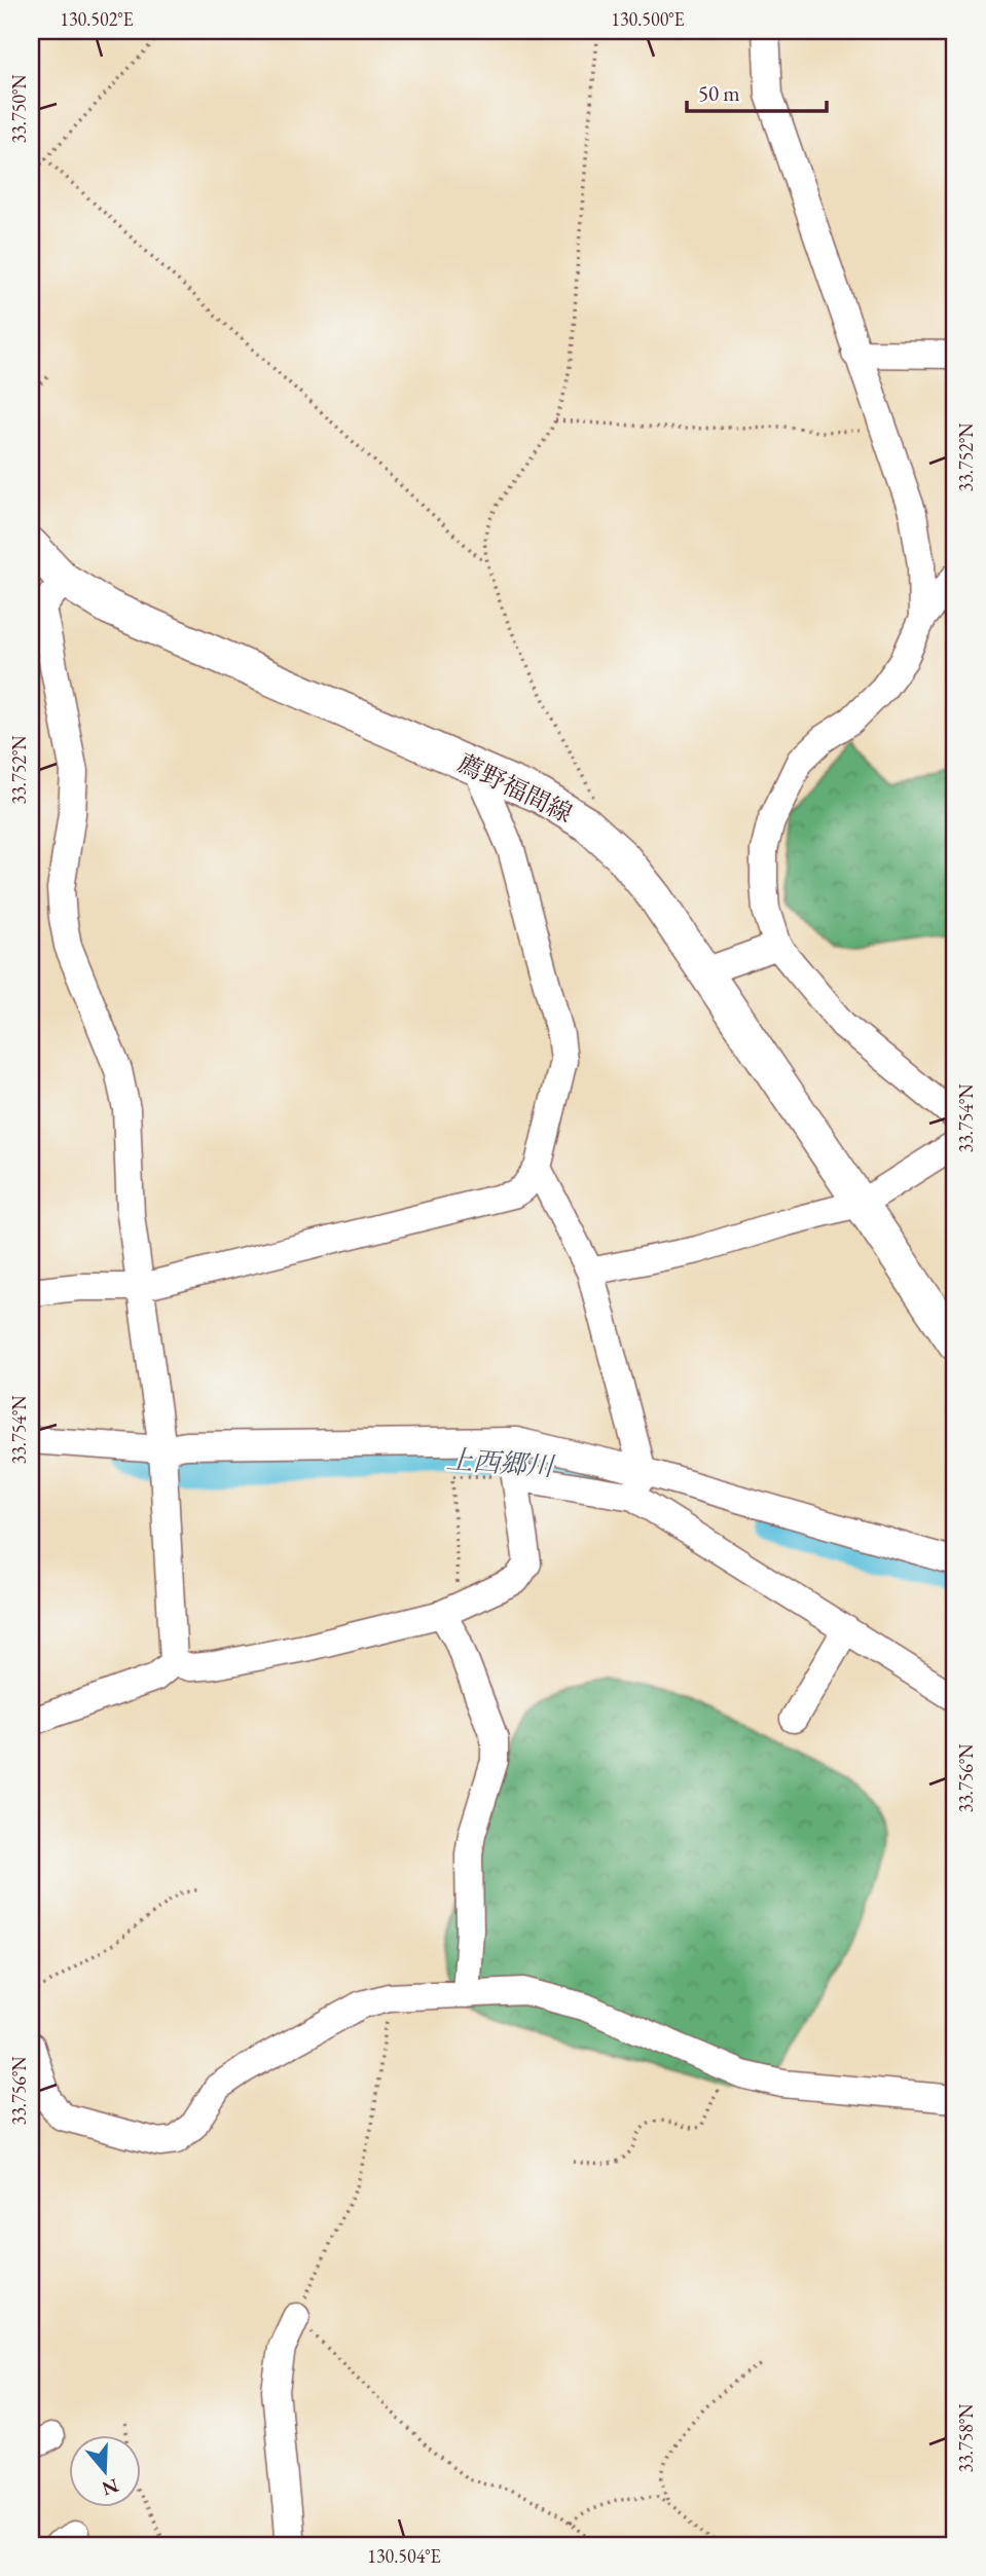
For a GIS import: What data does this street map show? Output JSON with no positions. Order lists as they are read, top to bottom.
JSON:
{
  "streets": {
    "main road": ["薦野福間線"]
  },
  "water": ["上西郷川"],
  "scale_bar": "50 m",
  "north": "bottom",
  "coordinates": [
    "130.502°E",
    "130.500°E",
    "33.750°N",
    "33.752°N",
    "33.754°N",
    "33.756°N",
    "33.758°N",
    "130.504°E"
  ]
}
